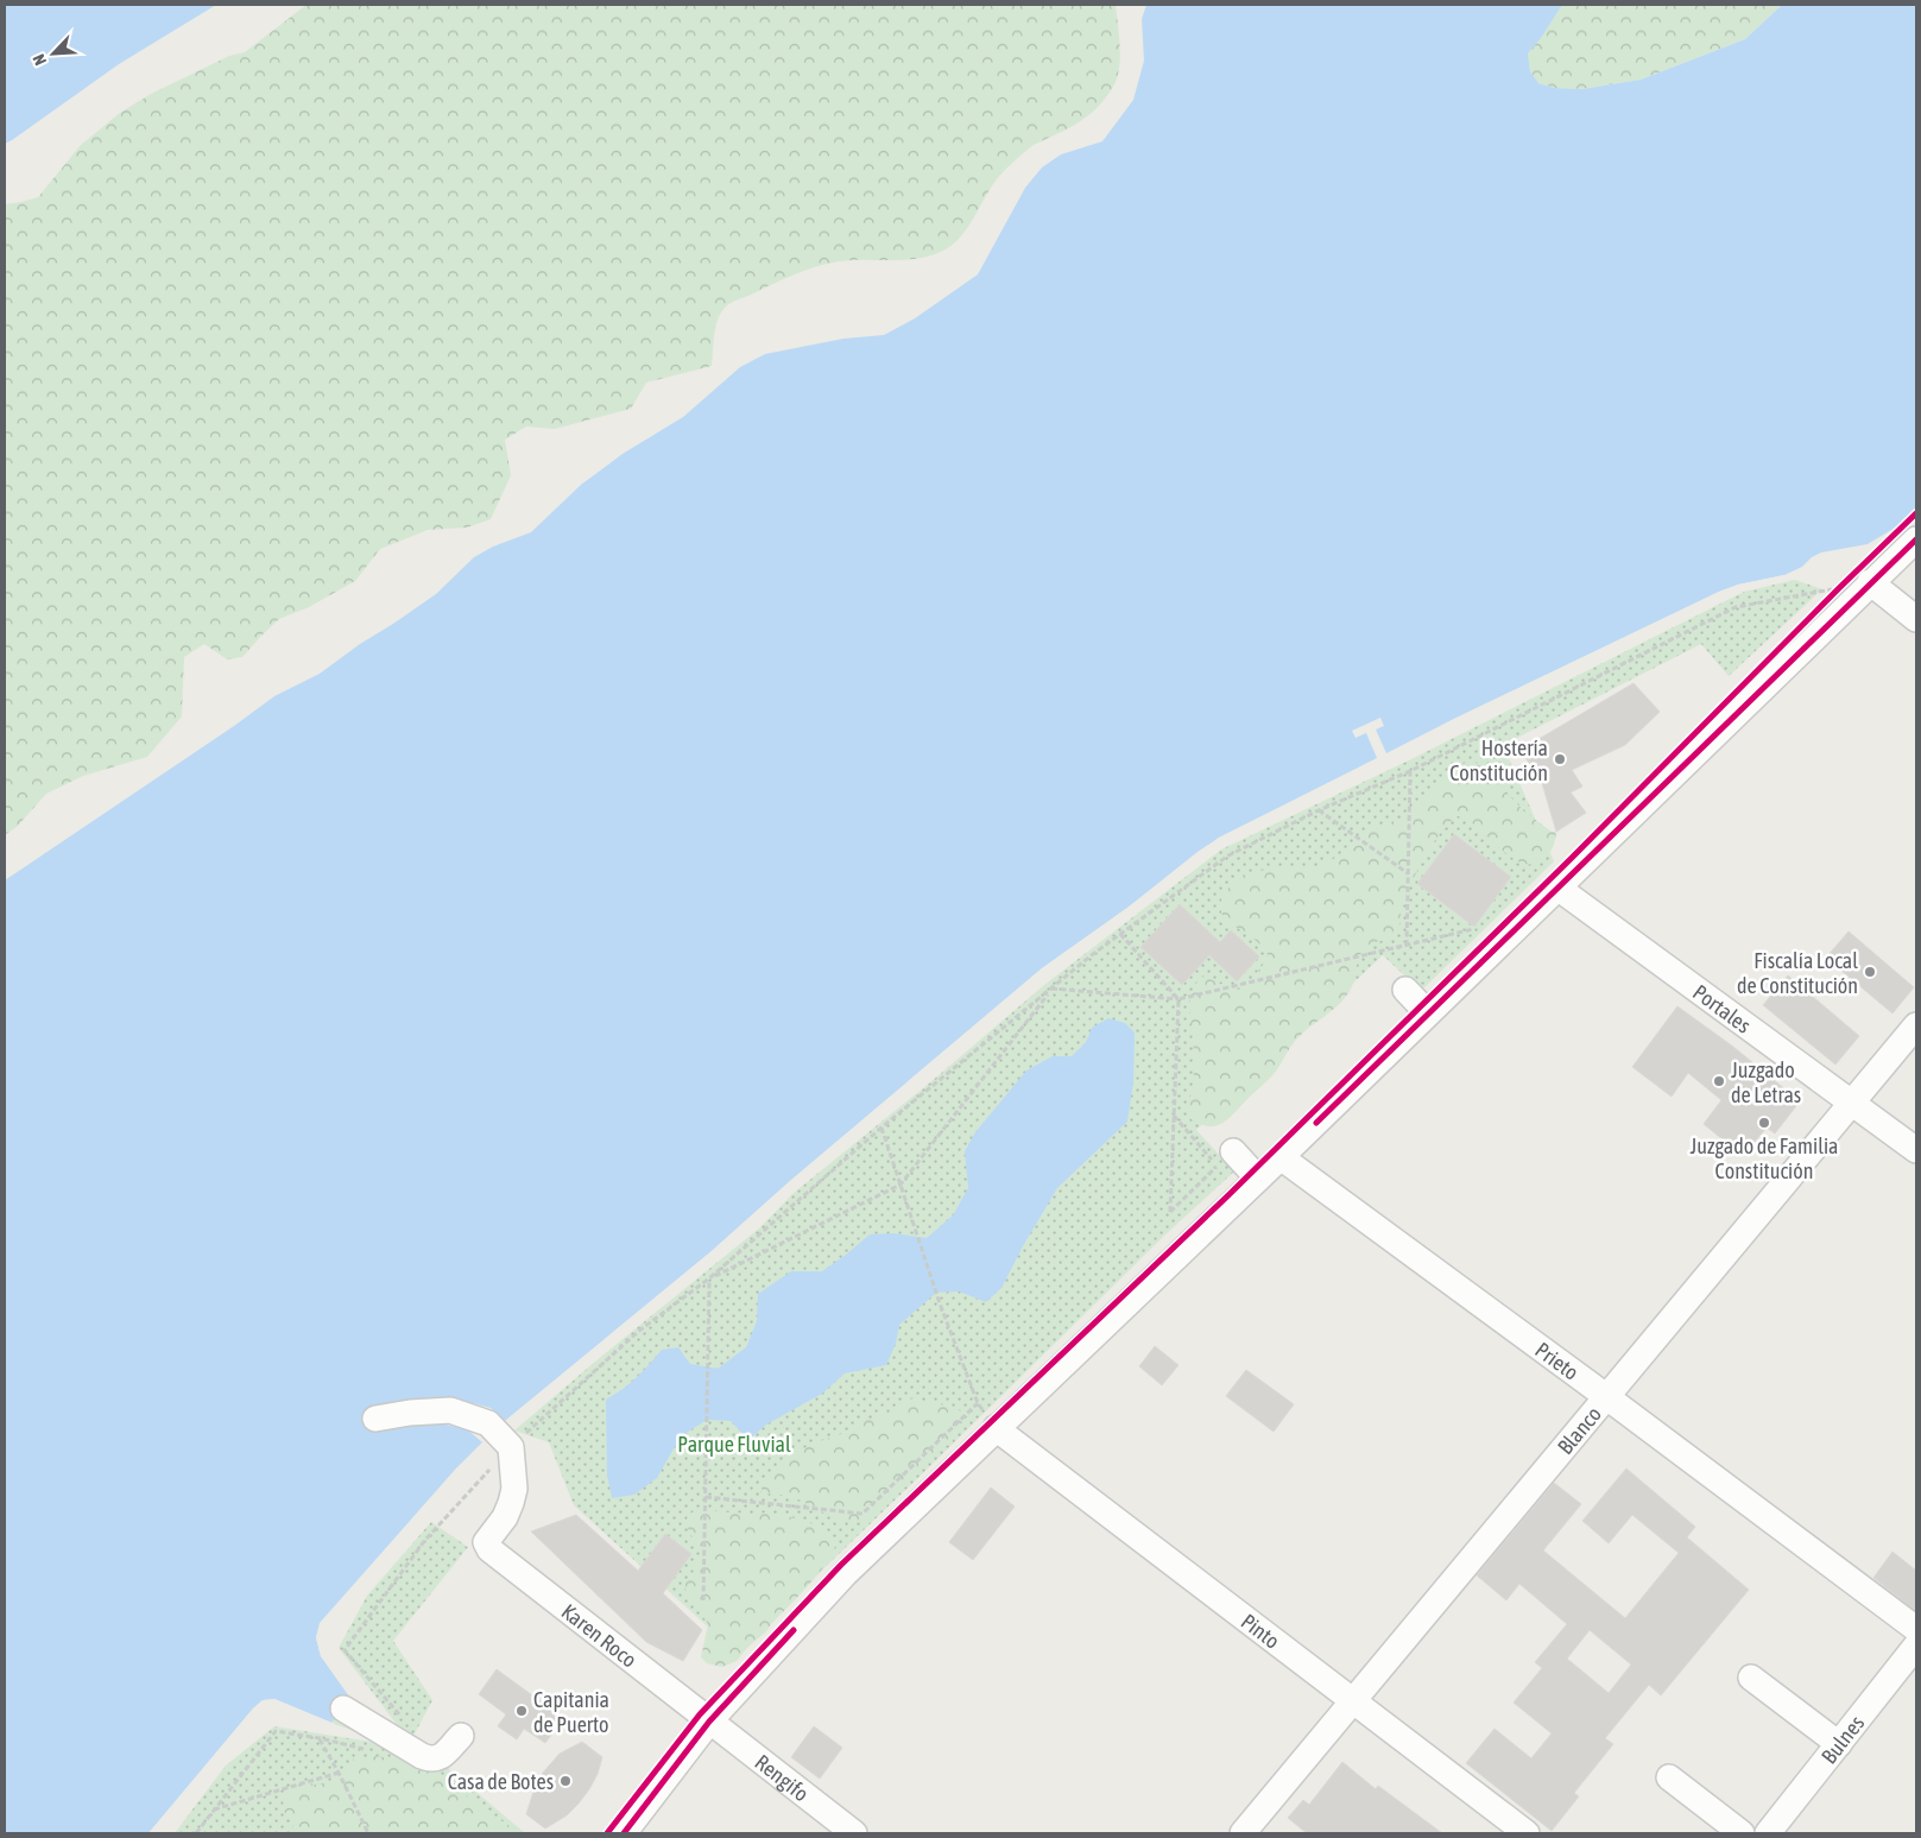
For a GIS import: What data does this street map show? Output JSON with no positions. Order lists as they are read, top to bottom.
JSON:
{
  "streets": {
    "street": [
      "Portales",
      "Prieto",
      "Blanco",
      "Pinto",
      "Karen Roco",
      "Bulnes",
      "Rengifo"
    ]
  },
  "crossings": [
    ["Portales", "Blanco"],
    ["Prieto", "Blanco"],
    ["Blanco", "Pinto"],
    ["Karen Roco", "Rengifo"]
  ],
  "parks": ["Parque Fluvial"],
  "places": [
    "Hostería Constitución",
    "Fiscalía Local de Constitución",
    "Juzgado de Letras",
    "Juzgado de Familia Constitución",
    "Capitania de Puerto",
    "Casa de Botes"
  ],
  "north": "bottom left"
}
